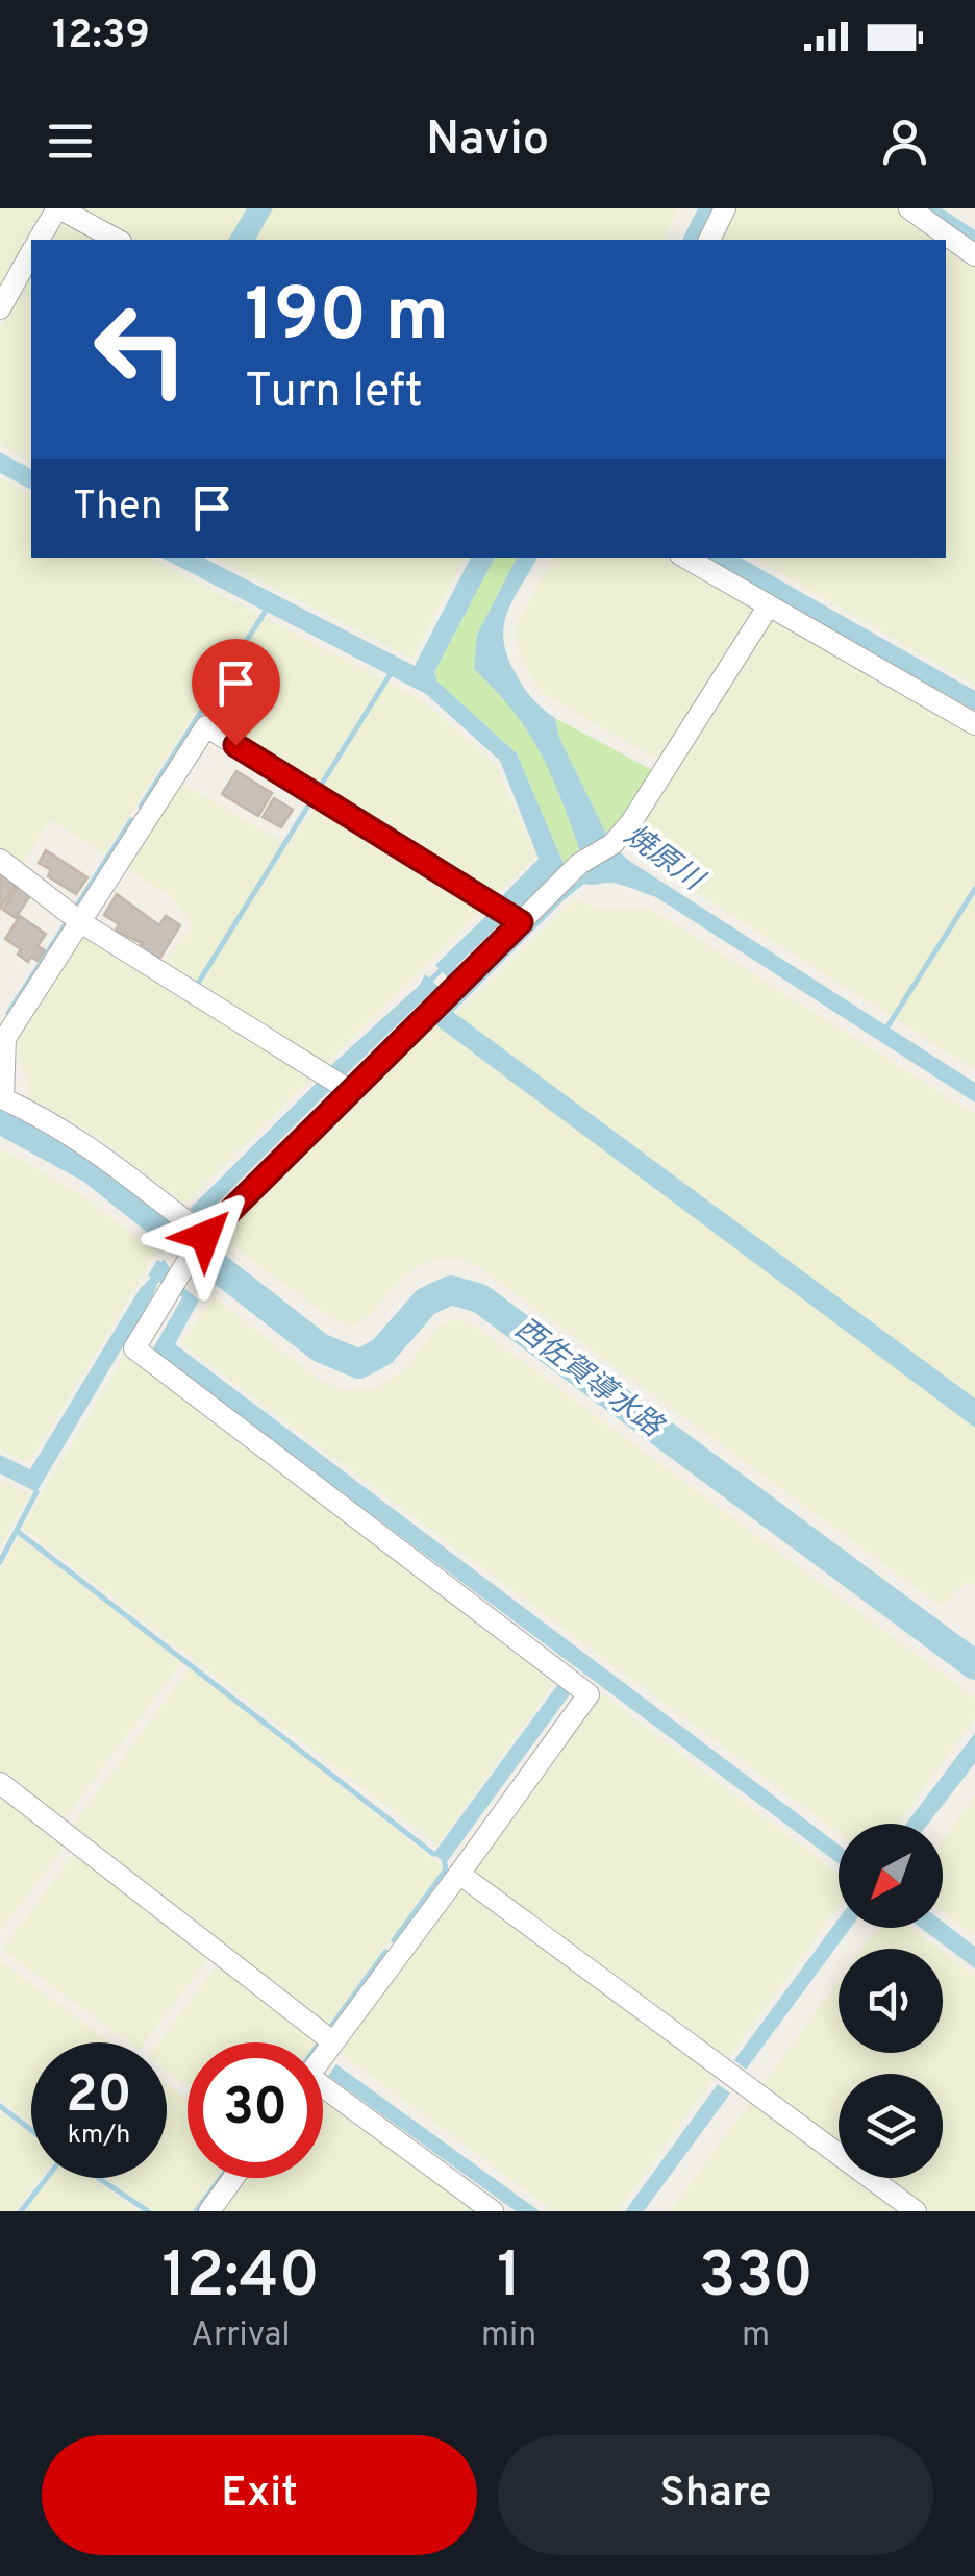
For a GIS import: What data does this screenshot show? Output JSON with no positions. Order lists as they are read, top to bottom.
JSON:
{
  "water": ["焼原川", "西佐賀導水路"],
  "north": "bottom left",
  "page": {
    "status": "12:39",
    "header": "Navio",
    "turn": ["190 m", "Turn left"],
    "then": "Then",
    "speed": "20 km/h",
    "limit": "30",
    "eta": [
      "12:40",
      "Arrival",
      "1",
      "min",
      "330",
      "m"
    ],
    "buttons": ["Exit", "Share"]
  }
}
